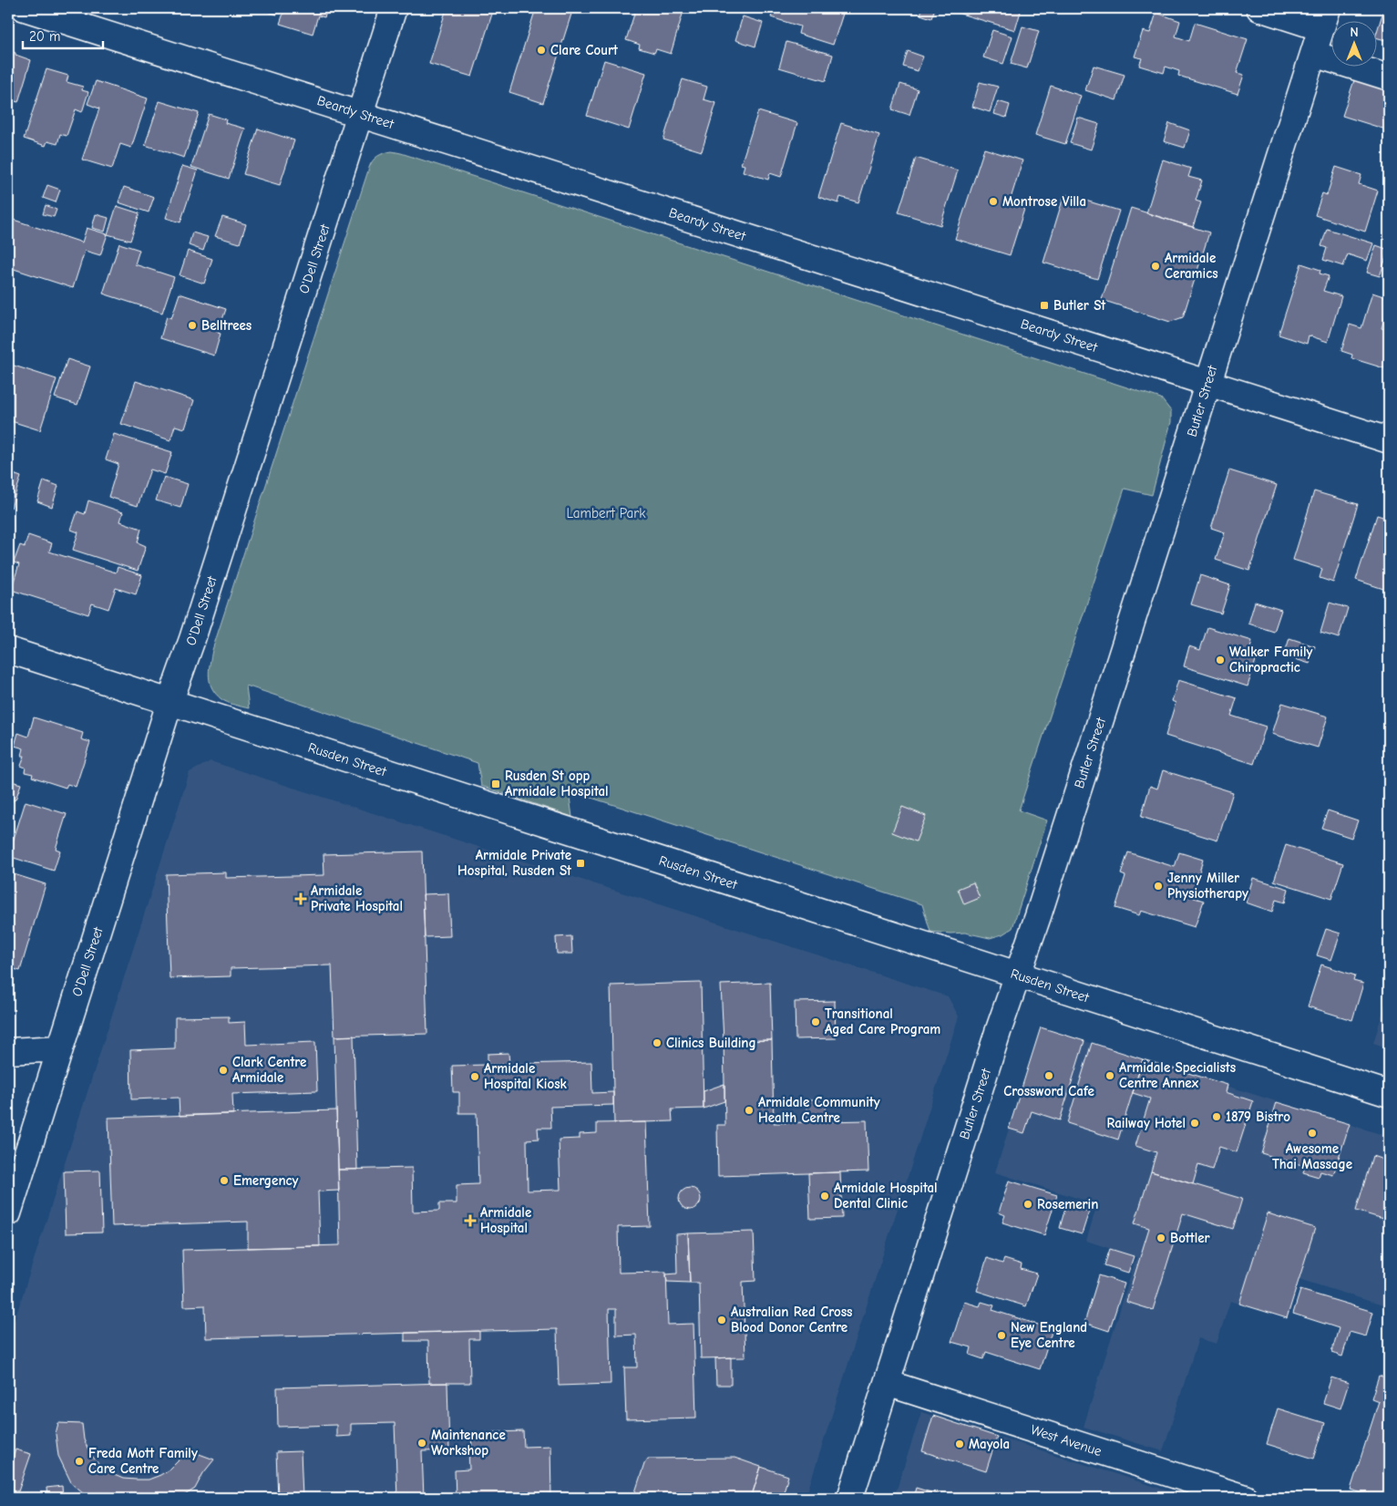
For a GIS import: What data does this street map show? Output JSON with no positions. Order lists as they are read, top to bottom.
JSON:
{
  "streets": {
    "street": [
      "Beardy Street",
      "O'Dell Street",
      "Butler Street",
      "Rusden Street",
      "West Avenue"
    ]
  },
  "crossings": [
    ["Beardy Street", "O'Dell Street"],
    ["Beardy Street", "Butler Street"],
    ["O'Dell Street", "Rusden Street"],
    ["Butler Street", "Rusden Street"],
    ["Butler Street", "West Avenue"]
  ],
  "parks": ["Lambert Park"],
  "places": {
    "other": [
      "Clare Court",
      "Montrose Villa",
      "Armidale Ceramics",
      "Belltrees",
      "Walker Family Chiropractic",
      "Jenny Miller Physiotherapy",
      "Transitional Aged Care Program",
      "Clinics Building",
      "Clark Centre Armidale",
      "Crossword Cafe",
      "Armidale Specialists Centre Annex",
      "Armidale Hospital Kiosk",
      "Armidale Community Health Centre",
      "1879 Bistro",
      "Railway Hotel",
      "Awesome Thai Massage",
      "Emergency",
      "Armidale Hospital Dental Clinic",
      "Rosemerin",
      "Bottler",
      "Australian Red Cross Blood Donor Centre",
      "New England Eye Centre",
      "Maintenance Workshop",
      "Mayola",
      "Freda Mott Family Care Centre"
    ],
    "transit": ["Butler St", "Rusden St opp Armidale Hospital", "Armidale Private Hospital, Rusden St"],
    "health": ["Armidale Private Hospital", "Armidale Hospital"]
  },
  "scale_bar": "20 m",
  "north": "top"
}
